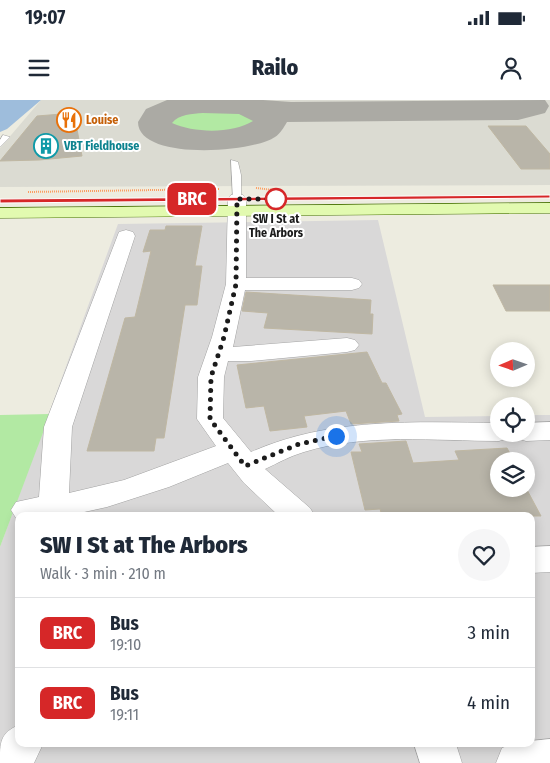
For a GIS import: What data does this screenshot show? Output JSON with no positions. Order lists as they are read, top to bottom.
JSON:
{
  "places": {
    "restaurant": ["Louise"],
    "building": ["VBT Fieldhouse"],
    "other": ["SW I St at The Arbors"]
  },
  "lines": ["bus line BRC"],
  "north": "left",
  "page": {
    "status": "19:07",
    "header": "Railo",
    "on_map": "BRC",
    "heading": ["SW I St at The Arbors", "Walk · 3 min · 210 m"],
    "list": [
      {
        "mark": "BRC",
        "name": "Bus",
        "note": "19:10",
        "value": "3 min"
      },
      {
        "mark": "BRC",
        "name": "Bus",
        "note": "19:11",
        "value": "4 min"
      }
    ]
  }
}
